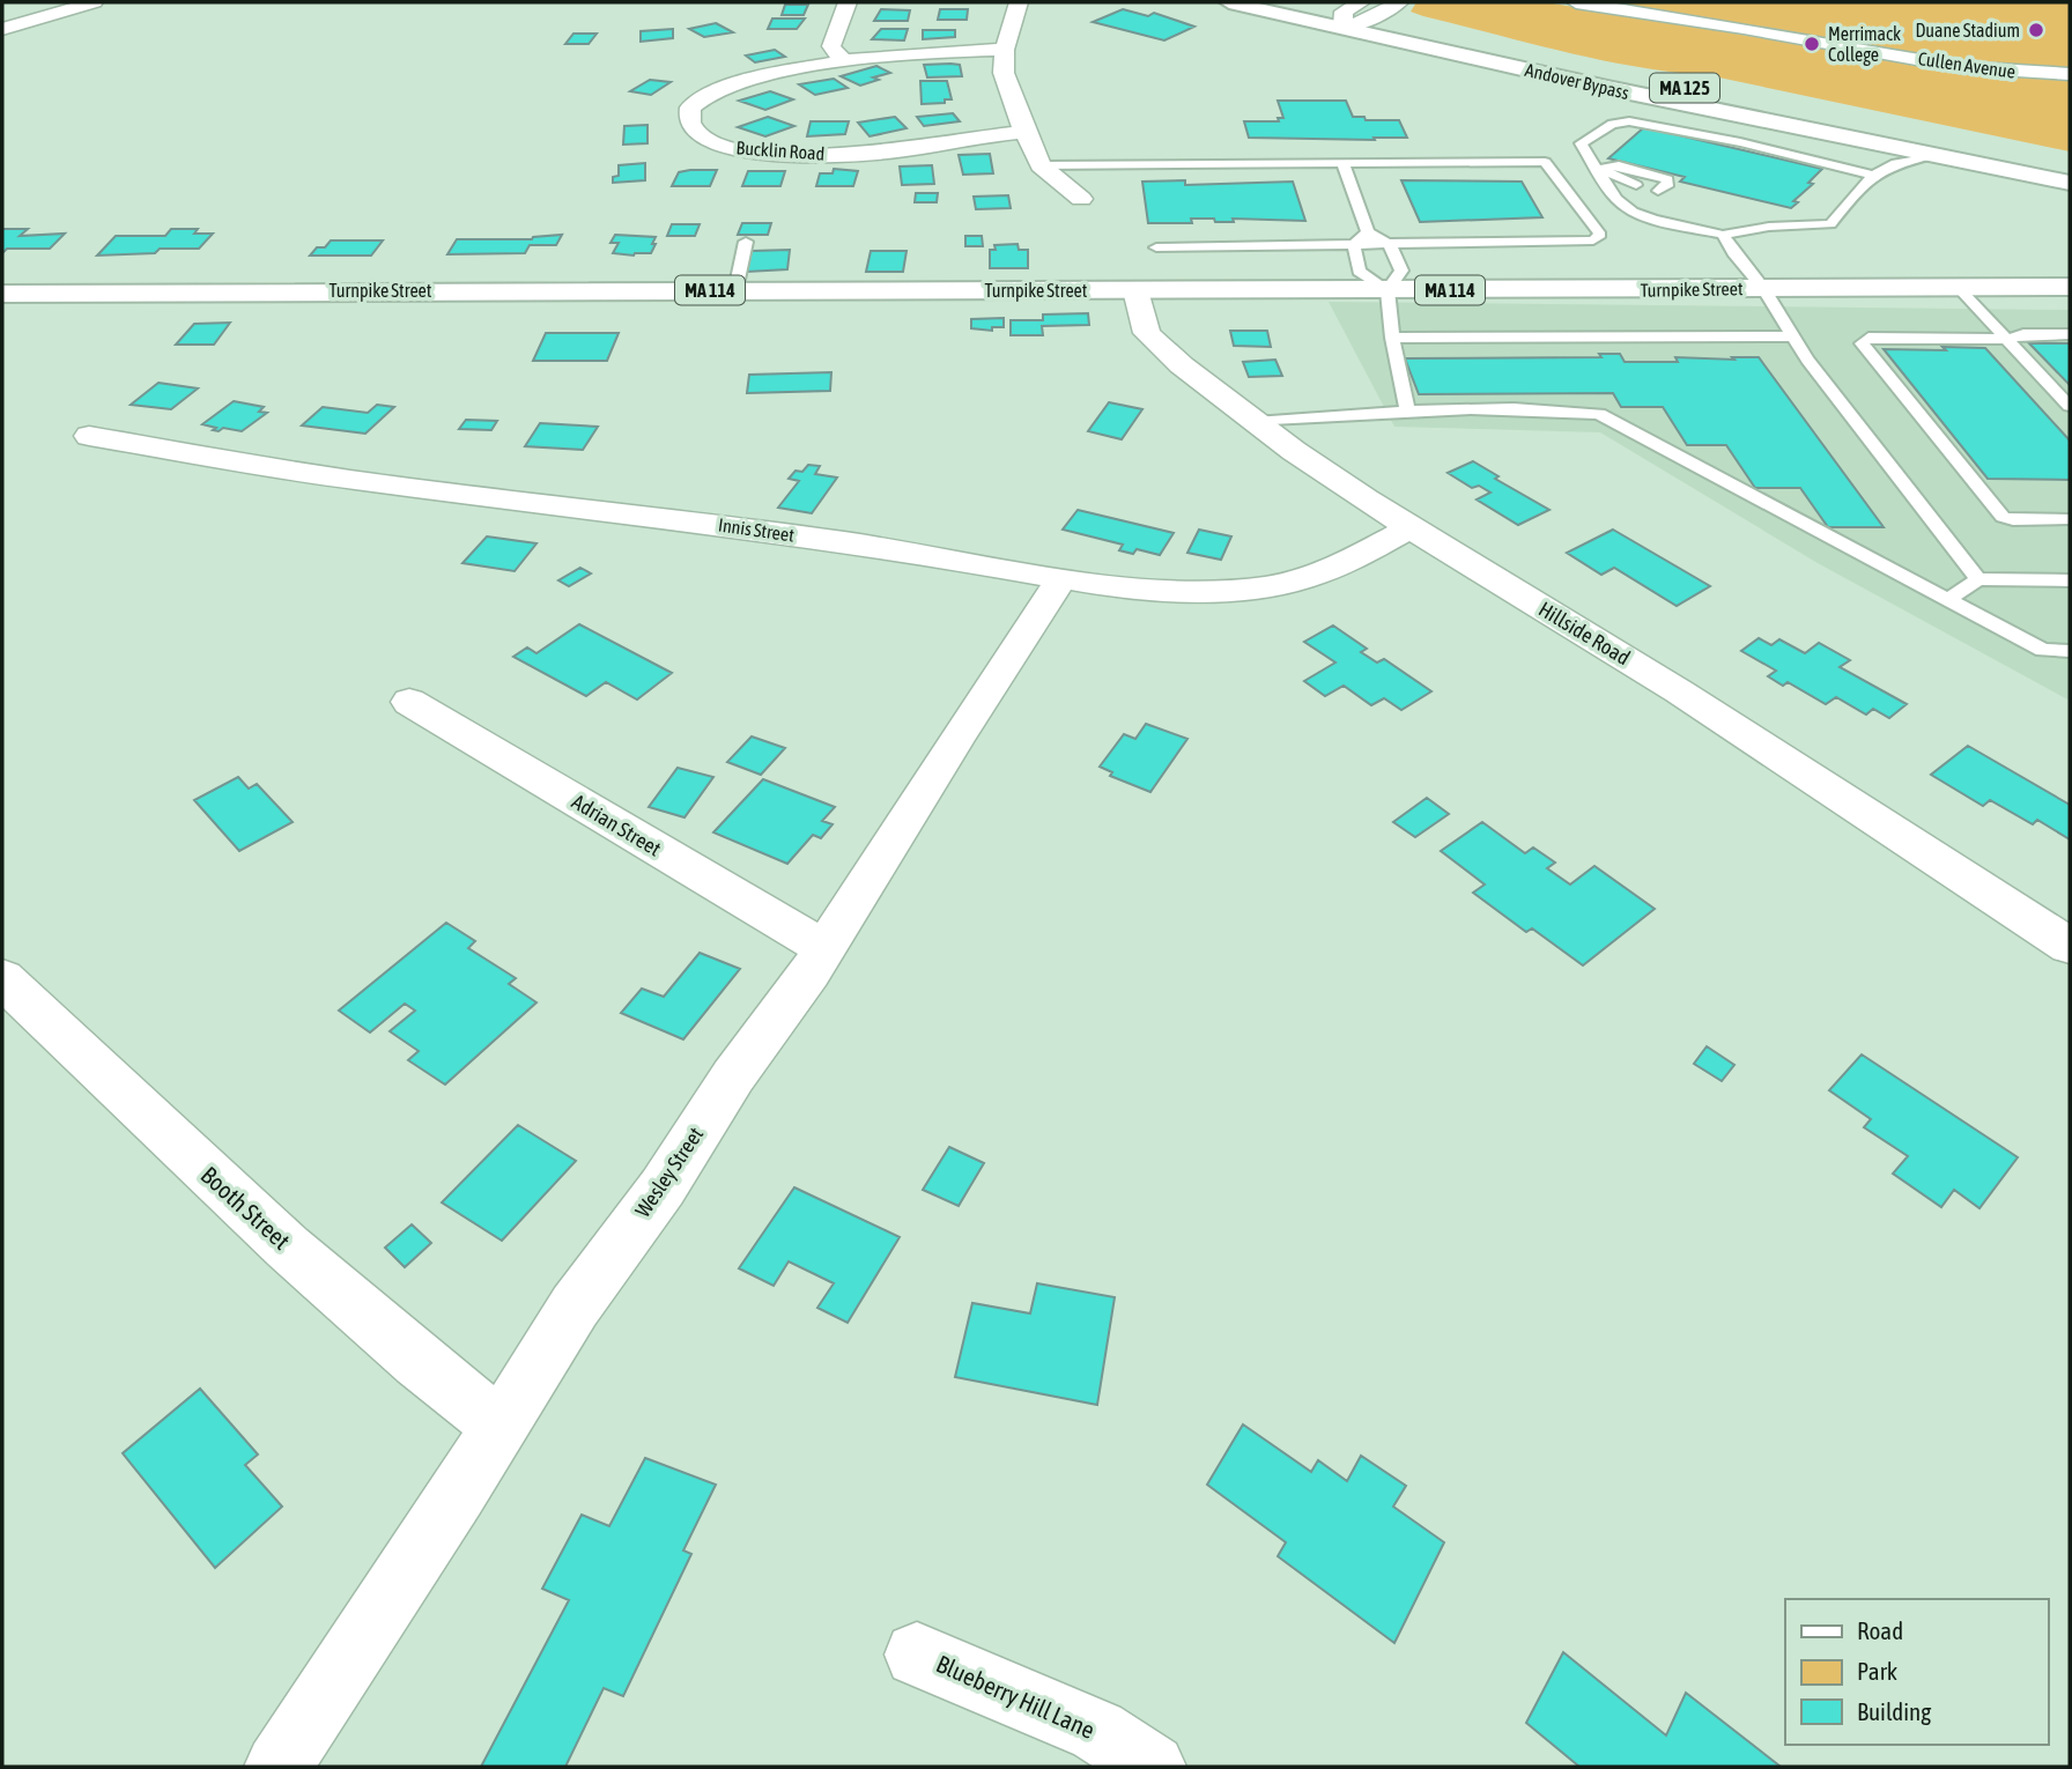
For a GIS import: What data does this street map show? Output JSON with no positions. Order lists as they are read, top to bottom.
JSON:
{
  "streets": {
    "main road": [
      "Andover Bypass",
      "MA 125",
      "Turnpike Street",
      "MA 114"
    ],
    "street": [
      "Cullen Avenue",
      "Bucklin Road",
      "Innis Street",
      "Hillside Road",
      "Adrian Street",
      "Wesley Street",
      "Booth Street",
      "Blueberry Hill Lane"
    ]
  },
  "crossings": [
    ["Turnpike Street", "Hillside Road"],
    ["Innis Street", "Hillside Road"],
    ["Innis Street", "Wesley Street"],
    ["Adrian Street", "Wesley Street"],
    ["Wesley Street", "Booth Street"]
  ],
  "places": ["Duane Stadium", "Merrimack College"],
  "legend": ["Road", "Park", "Building"]
}
